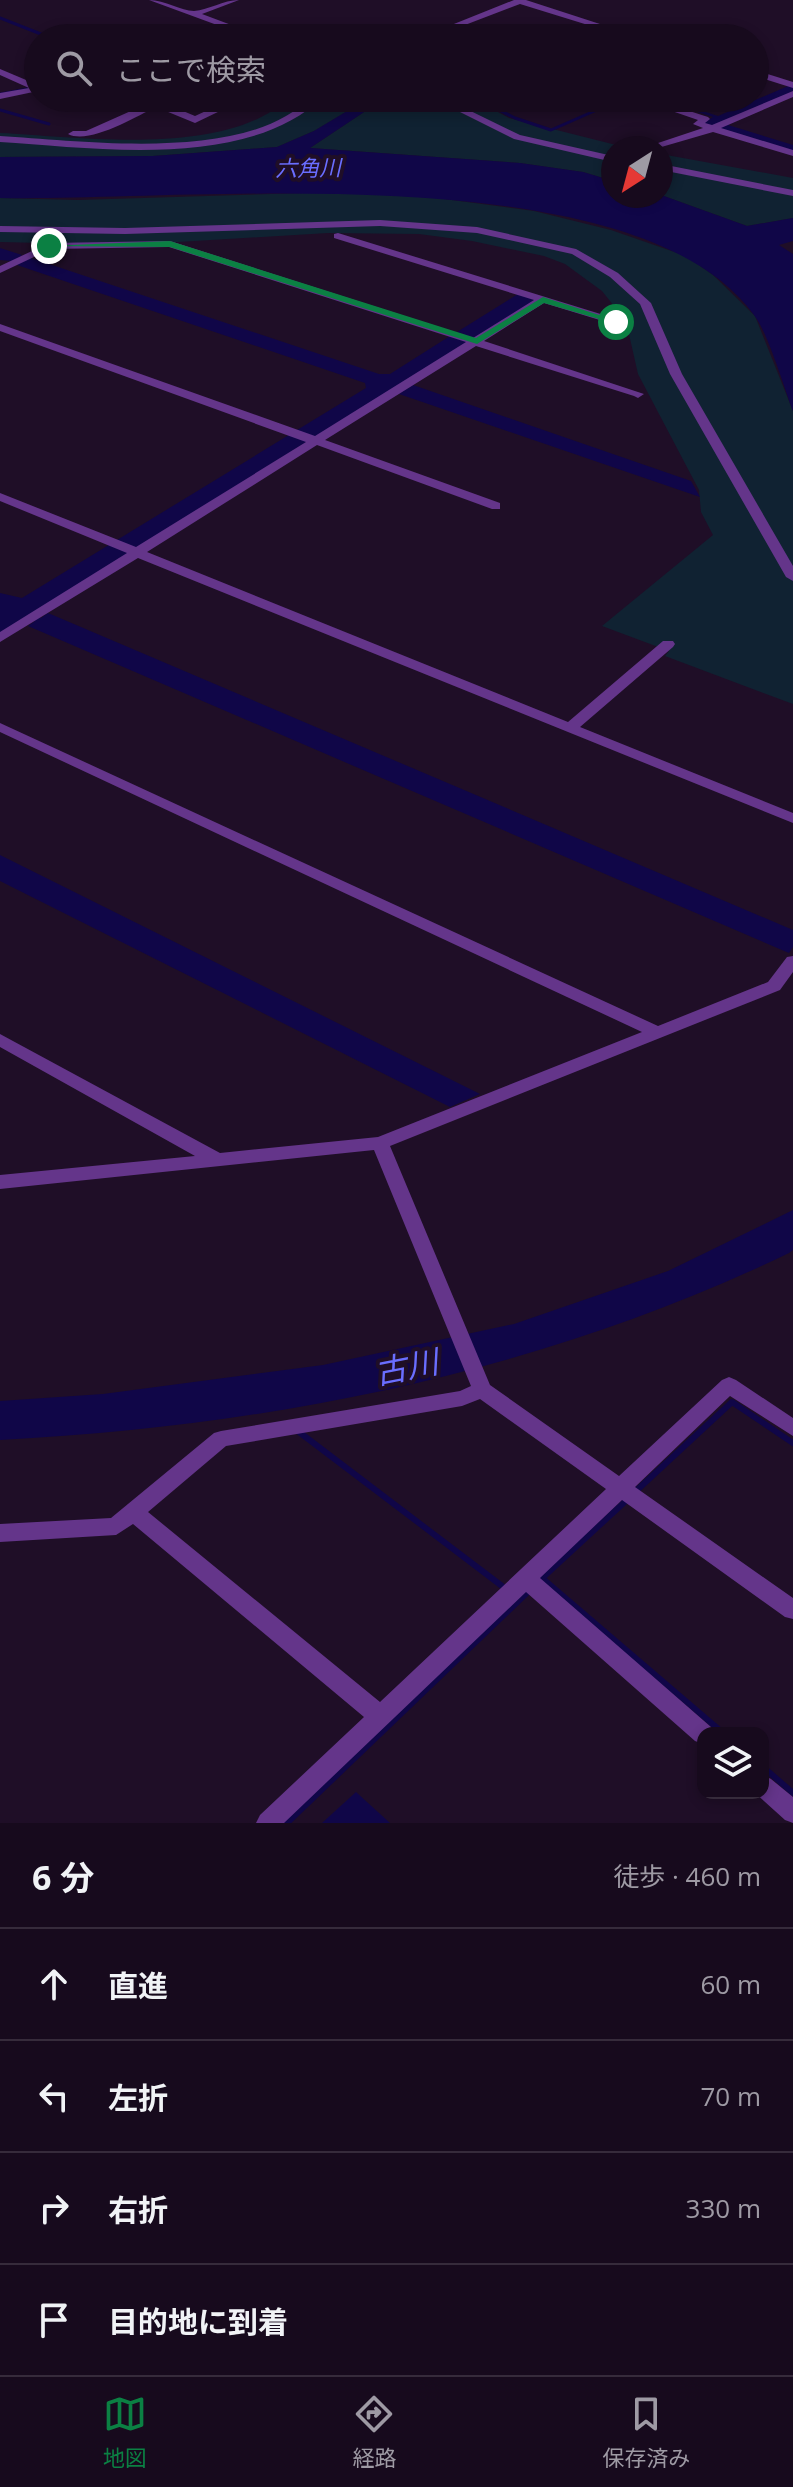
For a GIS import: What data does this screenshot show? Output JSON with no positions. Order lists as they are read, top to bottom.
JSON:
{
  "water": ["六角川", "古川"],
  "north": "bottom left",
  "page": {
    "search": "ここで検索",
    "heading": ["6 分", "徒歩 · 460 m"],
    "list": [
      ["直進", "60 m"],
      ["左折", "70 m"],
      ["右折", "330 m"],
      "目的地に到着"
    ],
    "nav": ["地図", "経路", "保存済み"]
  }
}
